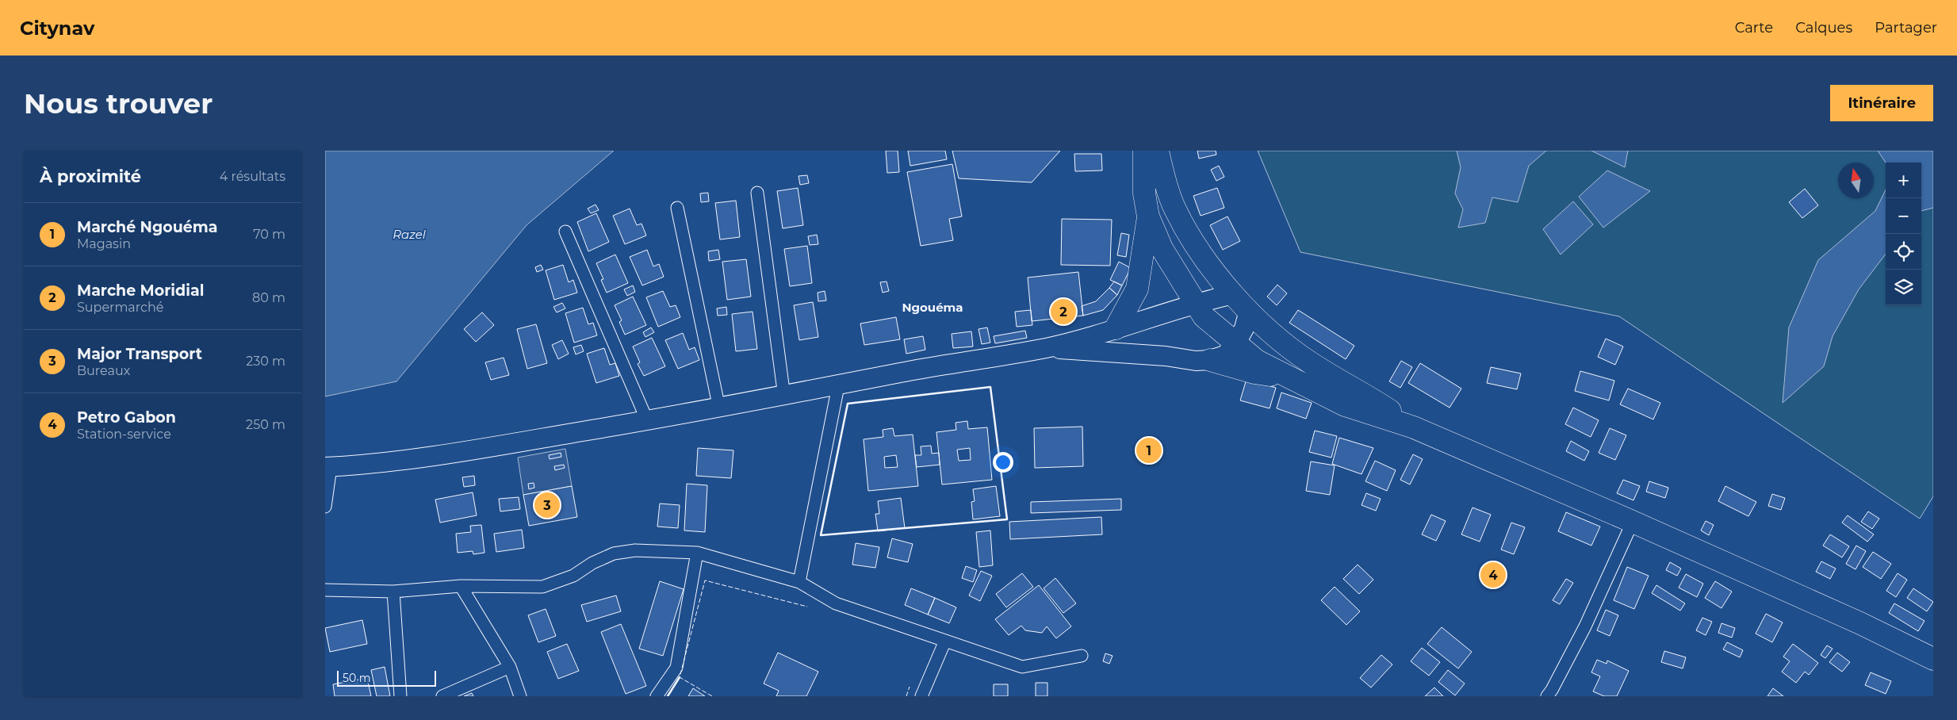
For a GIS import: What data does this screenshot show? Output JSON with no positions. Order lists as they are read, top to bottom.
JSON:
{
  "districts": ["Ngouéma"],
  "water": ["Razel"],
  "scale_bar": "50 m",
  "north": "top",
  "page": {
    "header": "Citynav",
    "nav": ["Carte", "Calques", "Partager"],
    "buttons": "Itinéraire",
    "title": "Nous trouver",
    "heading": ["À proximité", "4 résultats"],
    "map_buttons": ["+", "−"],
    "list": [
      {
        "mark": "1",
        "name": "Marché Ngouéma",
        "note": "Magasin",
        "value": "70 m"
      },
      {
        "mark": "2",
        "name": "Marche Moridial",
        "note": "Supermarché",
        "value": "80 m"
      },
      {
        "mark": "3",
        "name": "Major Transport",
        "note": "Bureaux",
        "value": "230 m"
      },
      {
        "mark": "4",
        "name": "Petro Gabon",
        "note": "Station-service",
        "value": "250 m"
      }
    ],
    "pins": [
      "2",
      "1",
      "3",
      "4"
    ],
    "scale": "50 m"
  }
}
